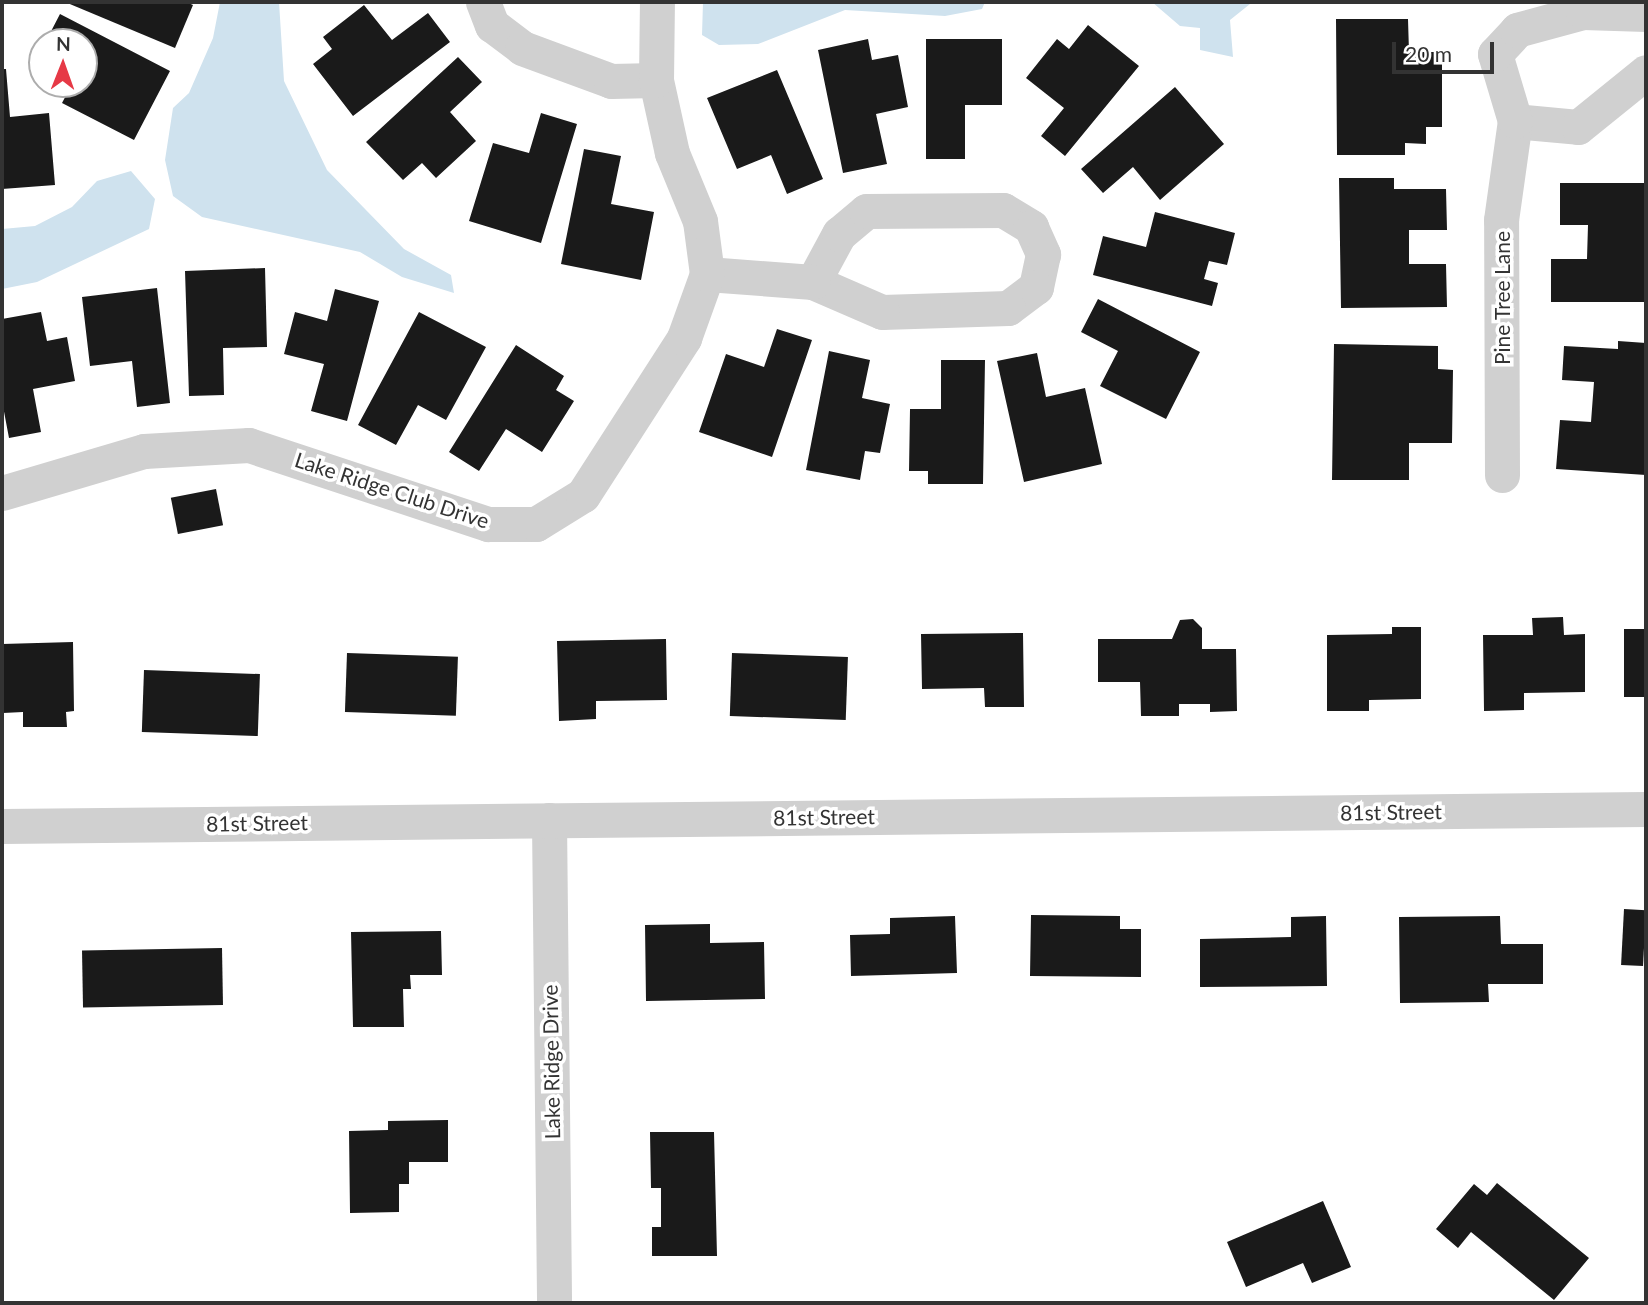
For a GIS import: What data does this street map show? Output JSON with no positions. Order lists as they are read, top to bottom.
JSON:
{
  "streets": {
    "street": [
      "Pine Tree Lane",
      "Lake Ridge Club Drive",
      "81st Street",
      "Lake Ridge Drive"
    ]
  },
  "crossings": [
    ["81st Street", "Lake Ridge Drive"]
  ],
  "scale_bar": "20 m",
  "north": "top"
}
